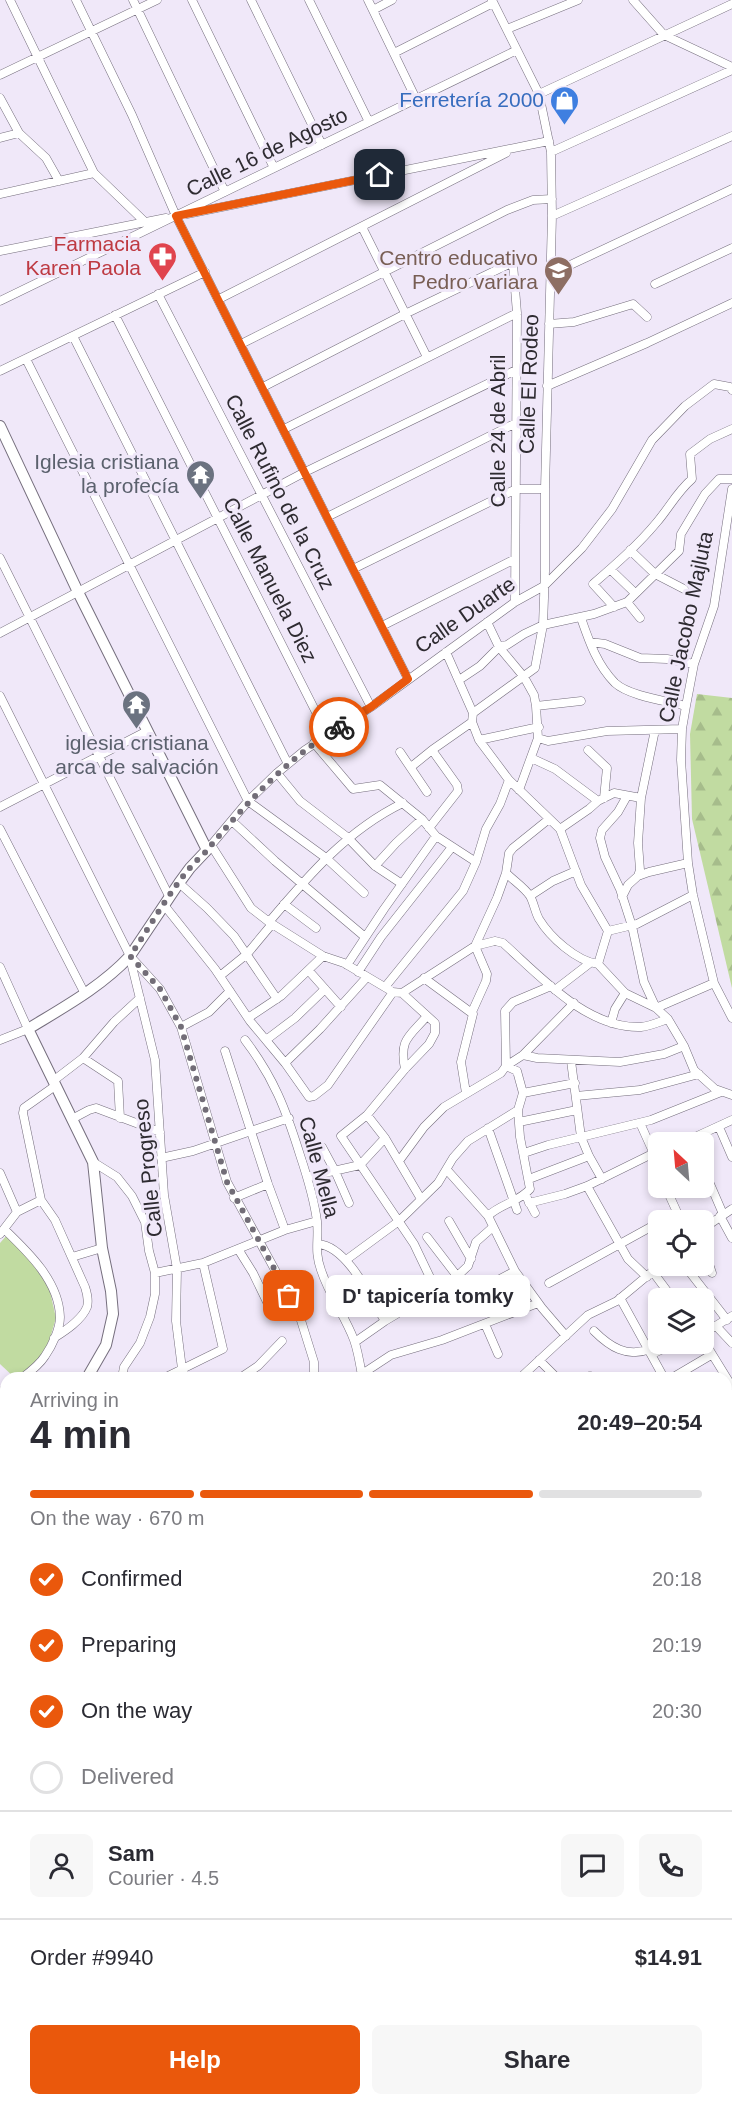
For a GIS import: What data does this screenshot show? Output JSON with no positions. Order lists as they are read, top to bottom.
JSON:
{
  "streets": {
    "street": [
      "Calle 16 de Agosto",
      "Calle El Rodeo",
      "Calle 24 de Abril",
      "Calle Rufino de la Cruz",
      "Calle Manuela Diez",
      "Calle Duarte",
      "Calle Jacobo Majluta",
      "Calle Mella",
      "Calle Progreso"
    ]
  },
  "crossings": [
    ["Calle 16 de Agosto", "Calle El Rodeo"],
    ["Calle El Rodeo", "Calle Duarte"],
    ["Calle 24 de Abril", "Calle Duarte"],
    ["Calle Rufino de la Cruz", "Calle Duarte"],
    ["Calle Manuela Diez", "Calle Duarte"],
    ["Calle Duarte", "Calle Progreso"]
  ],
  "places": {
    "shop": ["Ferretería 2000"],
    "pharmacy": ["Farmacia Karen Paola"],
    "school or university": ["Centro educativo Pedro variara"],
    "temple": ["Iglesia cristiana la profecía", "iglesia cristiana arca de salvación"],
    "other": ["D' tapicería tomky"]
  },
  "north": "top left",
  "page": {
    "bubble": "D' tapicería tomky",
    "heading": ["4 min", "Arriving in", "20:49–20:54"],
    "panel": [
      "Sam",
      "Courier · 4.5",
      "Order #9940",
      "$14.91"
    ],
    "bar": "On the way · 670 m",
    "list": [
      ["Confirmed", "20:18"],
      ["Preparing", "20:19"],
      ["On the way", "20:30"],
      "Delivered"
    ],
    "buttons": ["Help", "Share"]
  }
}
